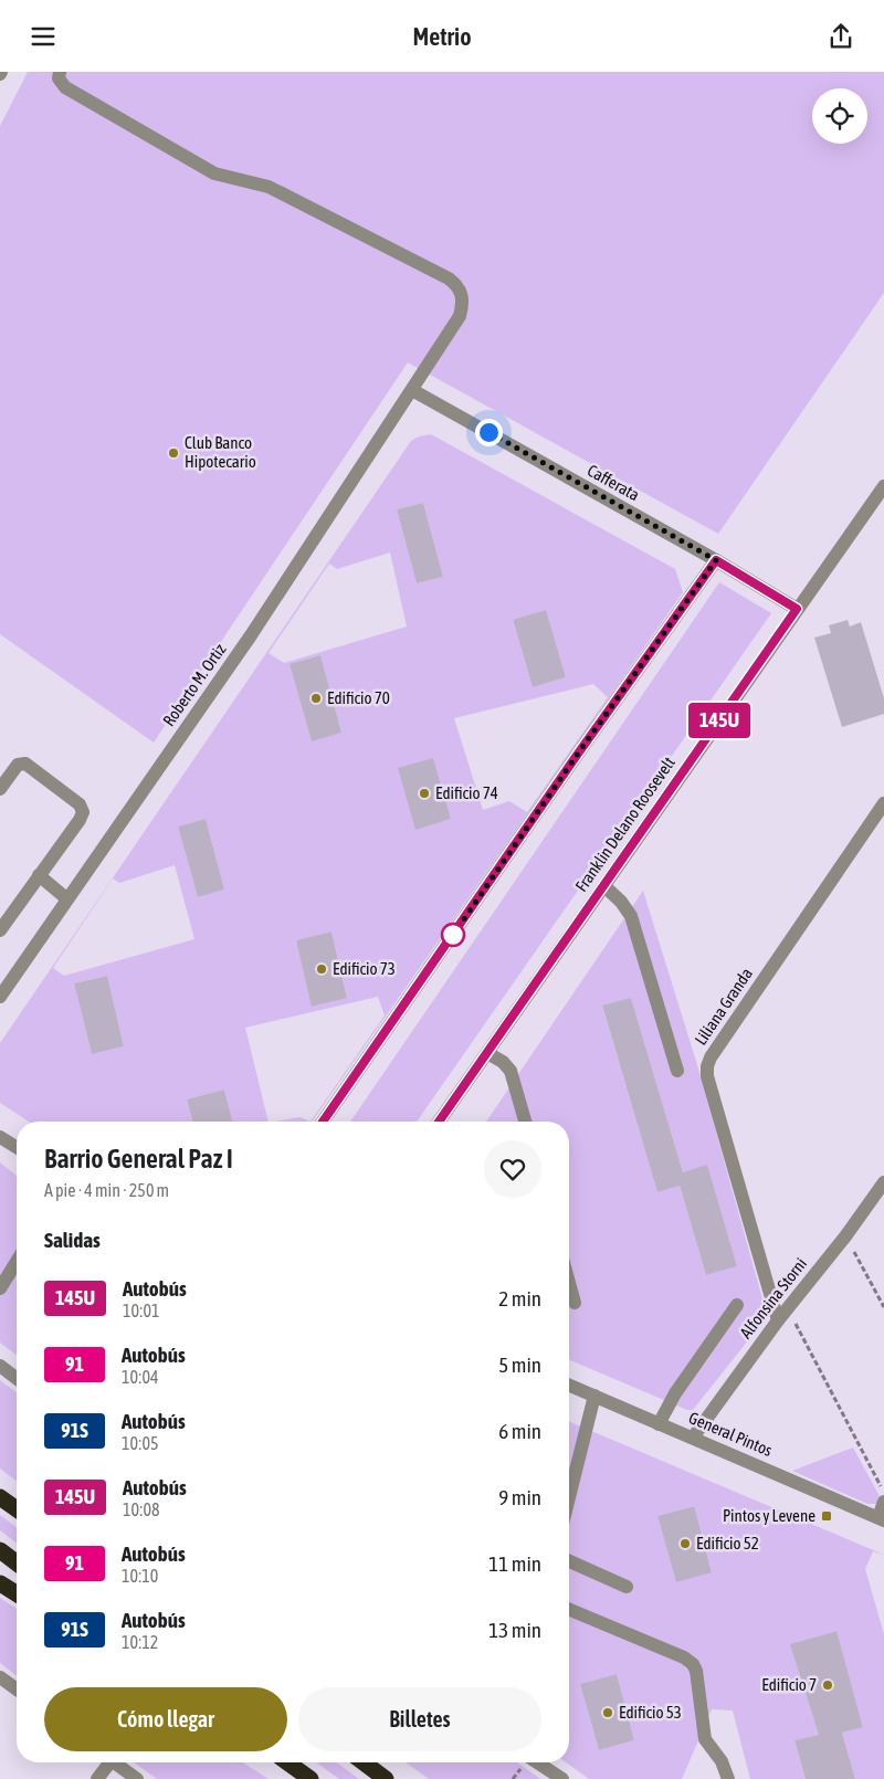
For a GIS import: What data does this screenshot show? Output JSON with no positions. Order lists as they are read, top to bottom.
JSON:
{
  "streets": {
    "street": [
      "Cafferata",
      "Roberto M. Ortiz",
      "Franklin Delano Roosevelt",
      "Liliana Granda",
      "Alfonsina Storni",
      "General Pintos"
    ]
  },
  "crossings": [
    ["Cafferata", "Roberto M. Ortiz"],
    ["Cafferata", "Franklin Delano Roosevelt"],
    ["Liliana Granda", "Alfonsina Storni"],
    ["Alfonsina Storni", "General Pintos"]
  ],
  "places": {
    "other": [
      "Club Banco Hipotecario",
      "Edificio 70",
      "Edificio 74",
      "Edificio 73",
      "Edificio 52",
      "Edificio 7",
      "Edificio 53"
    ],
    "transit": ["Pintos y Levene"]
  },
  "lines": ["bus line 145U"],
  "page": {
    "header": "Metrio",
    "on_map": "145U",
    "heading": [
      ["Barrio General Paz I", "A pie · 4 min · 250 m"],
      "Salidas"
    ],
    "list": [
      {
        "mark": "145U",
        "name": "Autobús",
        "note": "10:01",
        "value": "2 min"
      },
      {
        "mark": "91",
        "name": "Autobús",
        "note": "10:04",
        "value": "5 min"
      },
      {
        "mark": "91S",
        "name": "Autobús",
        "note": "10:05",
        "value": "6 min"
      },
      {
        "mark": "145U",
        "name": "Autobús",
        "note": "10:08",
        "value": "9 min"
      },
      {
        "mark": "91",
        "name": "Autobús",
        "note": "10:10",
        "value": "11 min"
      },
      {
        "mark": "91S",
        "name": "Autobús",
        "note": "10:12",
        "value": "13 min"
      }
    ],
    "buttons": ["Cómo llegar", "Billetes"]
  }
}
